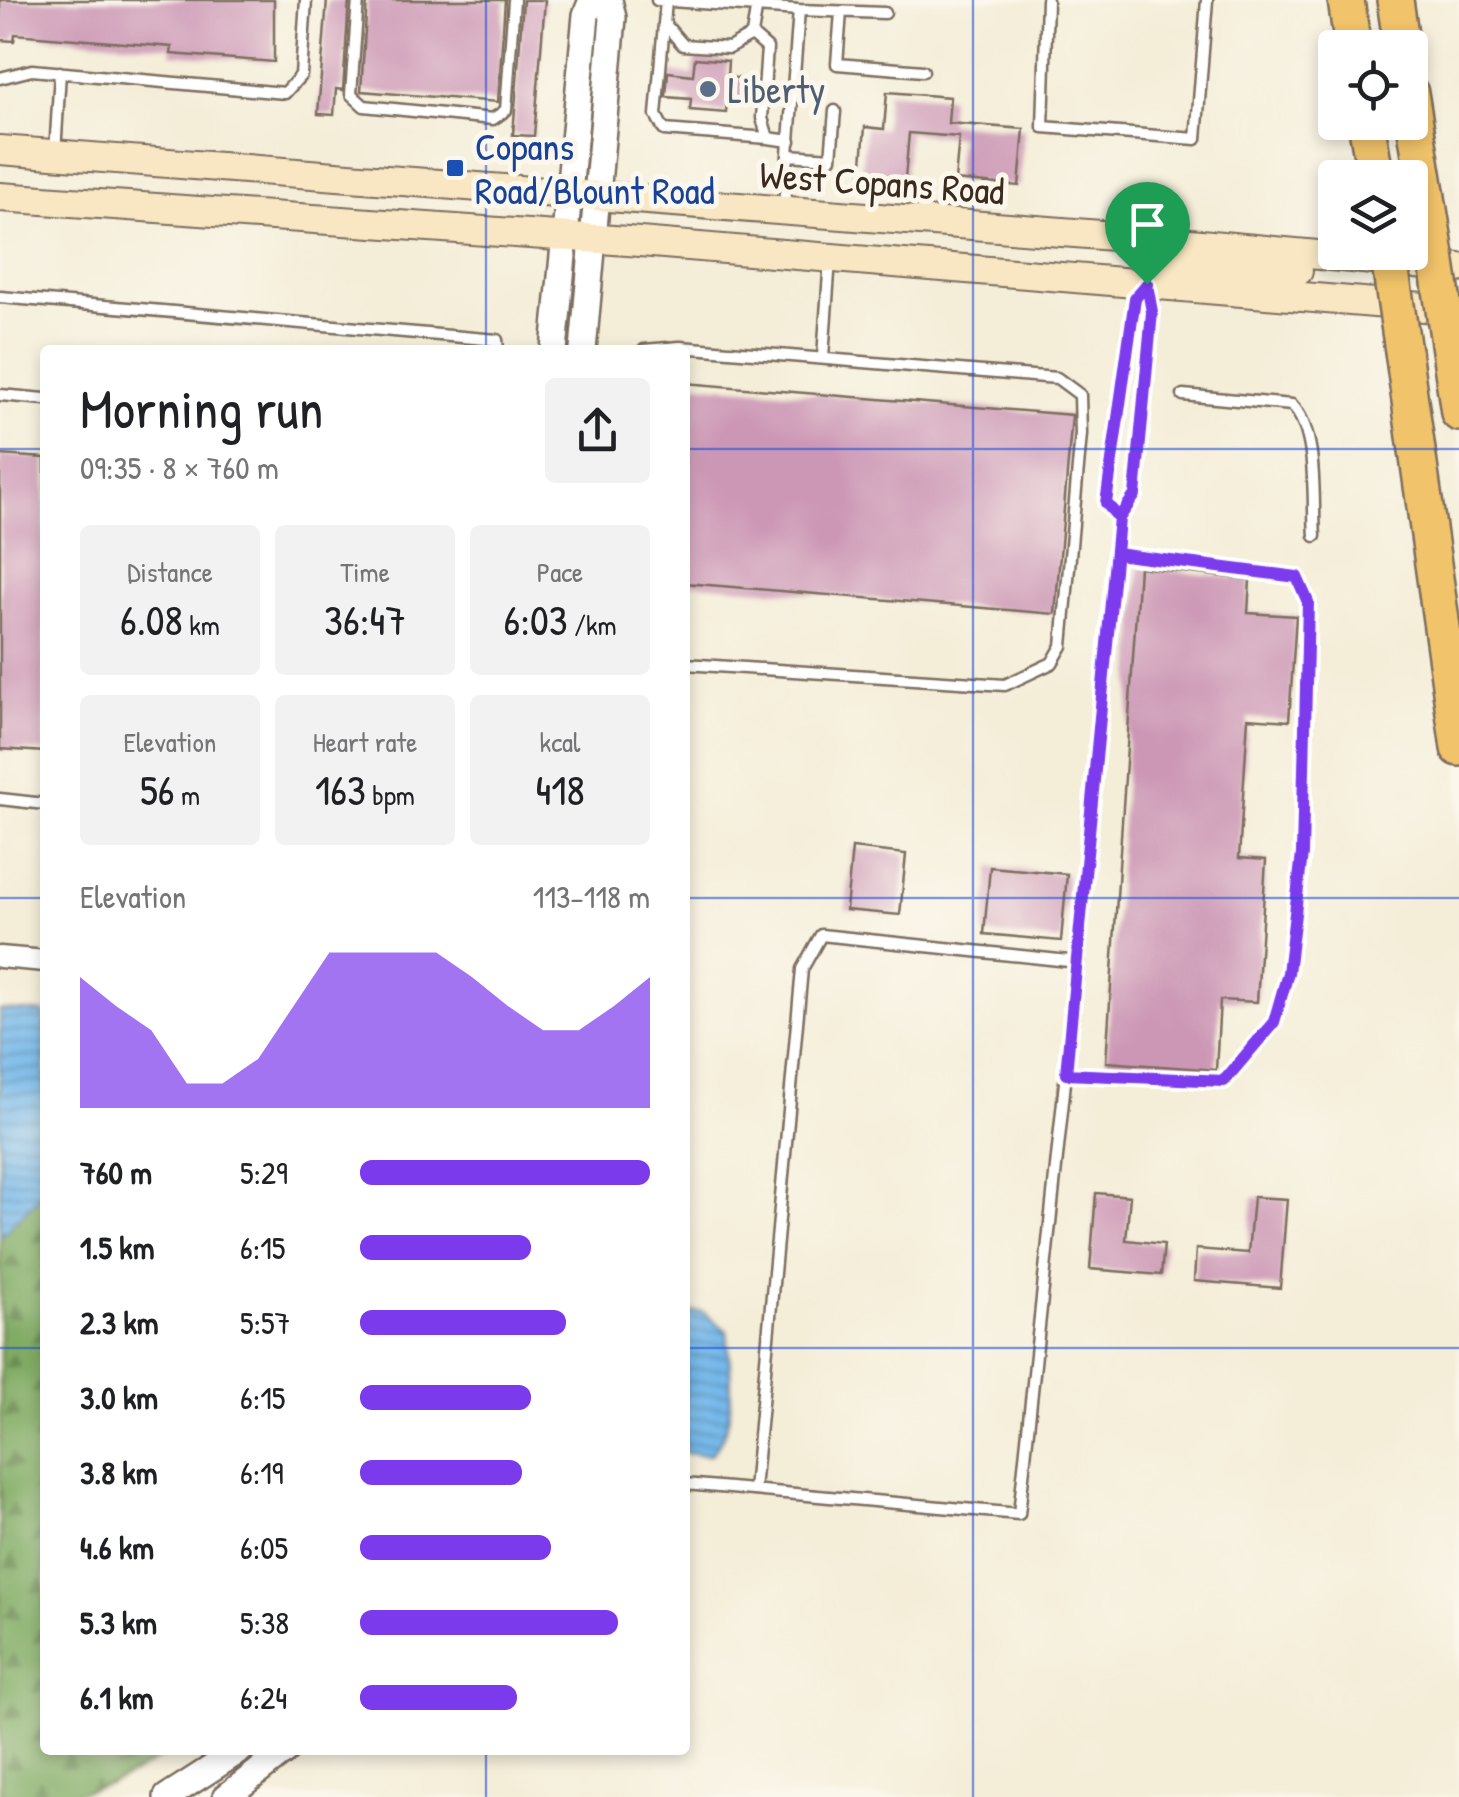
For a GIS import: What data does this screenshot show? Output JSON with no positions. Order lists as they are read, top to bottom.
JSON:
{
  "streets": {
    "main road": ["West Copans Road"]
  },
  "places": {
    "other": ["Liberty"],
    "transit": ["Copans Road/Blount Road"]
  },
  "page": {
    "heading": ["Morning run", "09:35 · 8 × 760 m"],
    "stats": [
      ["Distance", "6.08 km"],
      ["Time", "36:47"],
      ["Pace", "6:03 /km"],
      ["Elevation", "56 m"],
      ["Heart rate", "163 bpm"],
      ["kcal", "418"]
    ],
    "chart": ["Elevation", "113–118 m"],
    "list": [
      {
        "name": "760 m",
        "note": "5:29"
      },
      {
        "name": "1.5 km",
        "note": "6:15"
      },
      {
        "name": "2.3 km",
        "note": "5:57"
      },
      {
        "name": "3.0 km",
        "note": "6:15"
      },
      {
        "name": "3.8 km",
        "note": "6:19"
      },
      {
        "name": "4.6 km",
        "note": "6:05"
      },
      {
        "name": "5.3 km",
        "note": "5:38"
      },
      {
        "name": "6.1 km",
        "note": "6:24"
      }
    ]
  }
}
